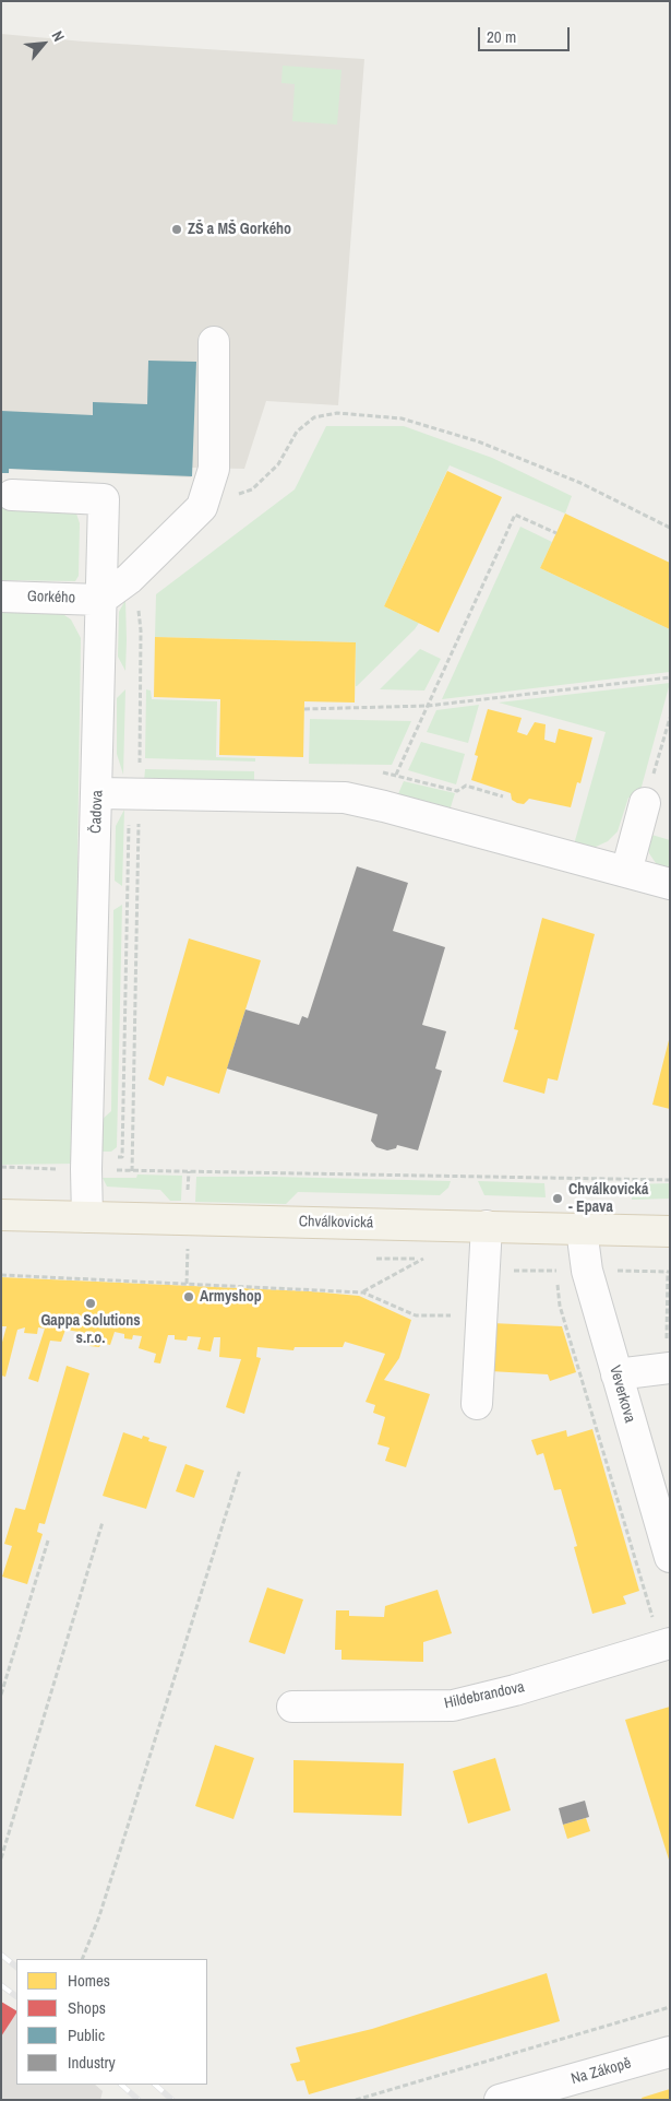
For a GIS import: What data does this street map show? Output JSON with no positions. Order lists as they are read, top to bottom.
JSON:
{
  "streets": {
    "main road": ["Chválkovická"],
    "street": [
      "Gorkého",
      "Čadova",
      "Veverkova",
      "Hildebrandova",
      "Na Zákopě"
    ]
  },
  "crossings": [
    ["Gorkého", "Čadova"],
    ["Čadova", "Chválkovická"],
    ["Chválkovická", "Veverkova"]
  ],
  "places": [
    "ZŠ a MŠ Gorkého",
    "Chválkovická - Epava",
    "Armyshop",
    "Gappa Solutions s.r.o."
  ],
  "legend": [
    "Homes",
    "Shops",
    "Public",
    "Industry"
  ],
  "scale_bar": "20 m",
  "north": "top right"
}
